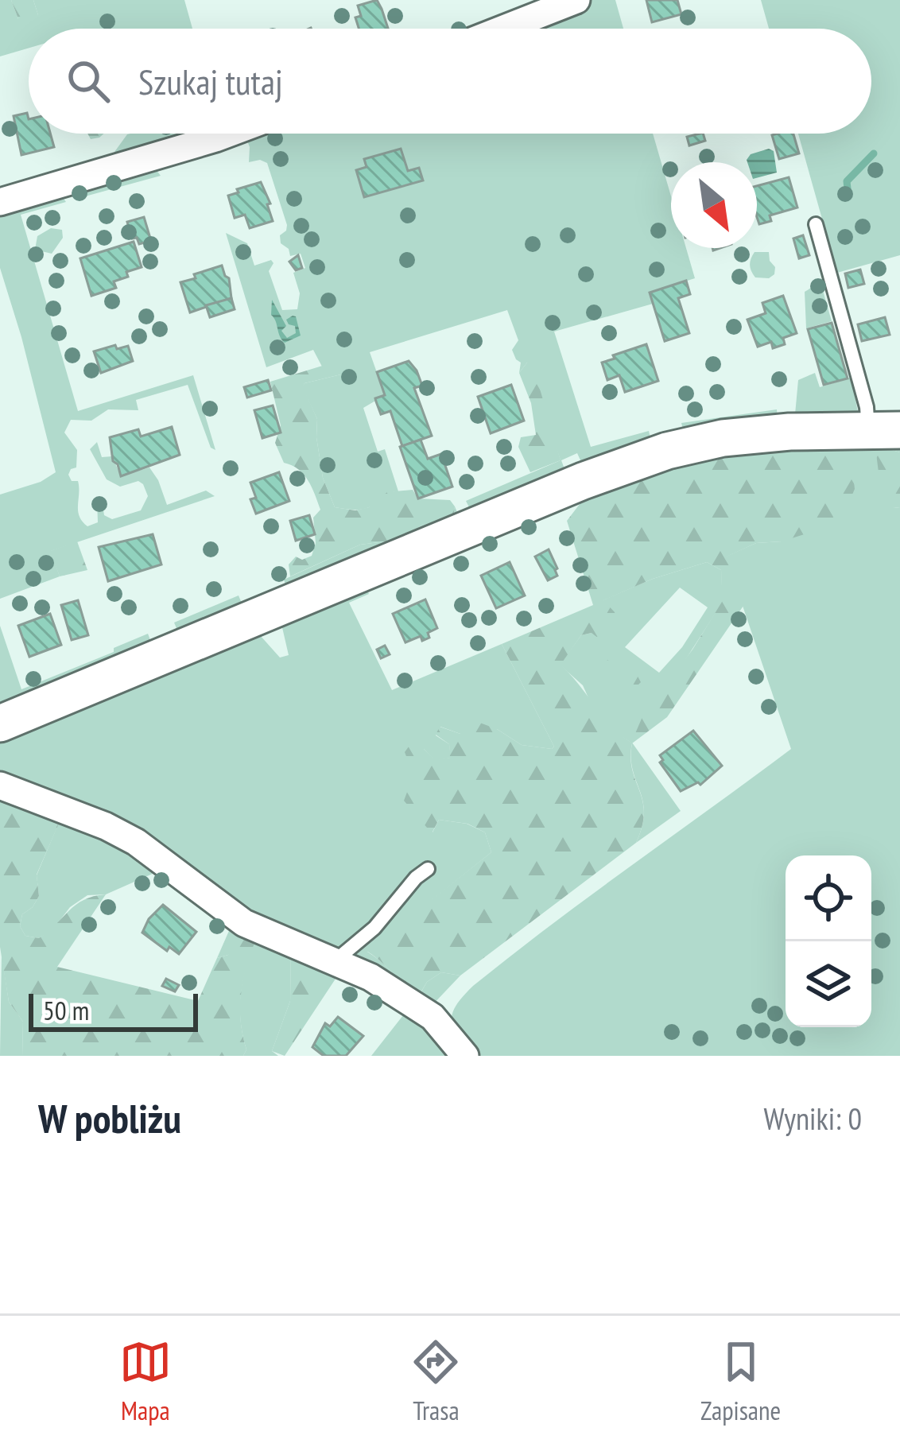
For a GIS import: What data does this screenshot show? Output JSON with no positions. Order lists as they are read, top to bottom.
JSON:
{
  "scale_bar": "50 m",
  "north": "bottom right",
  "page": {
    "search": "Szukaj tutaj",
    "scale": "50 m",
    "heading": ["W pobliżu", "Wyniki: 0"],
    "nav": ["Mapa", "Trasa", "Zapisane"]
  }
}
